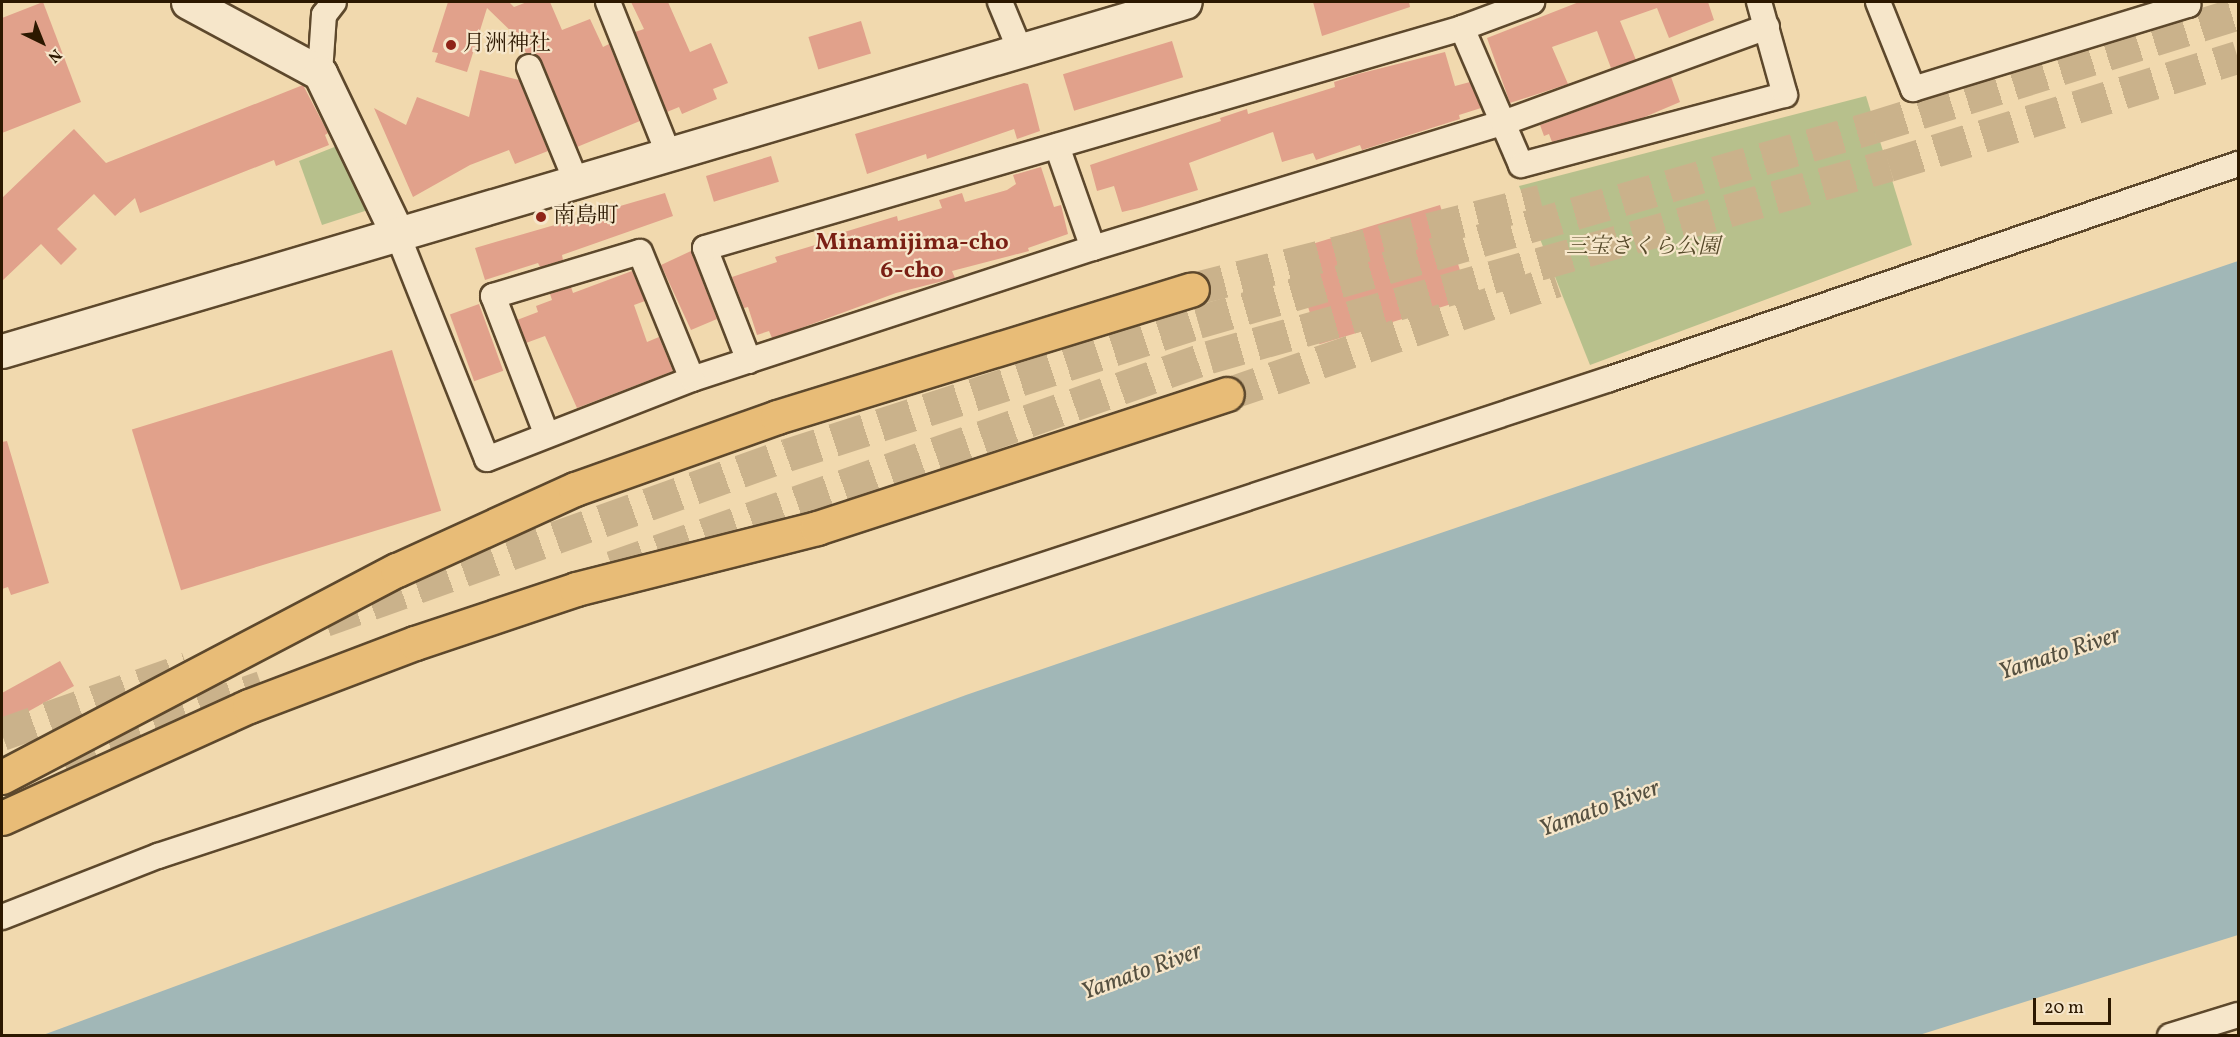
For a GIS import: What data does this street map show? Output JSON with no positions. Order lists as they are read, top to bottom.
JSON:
{
  "districts": ["Minamijima-cho 6-cho"],
  "water": ["Yamato River"],
  "parks": ["三宝さくら公園"],
  "places": ["月洲神社", "南島町"],
  "scale_bar": "20 m",
  "north": "bottom right"
}
